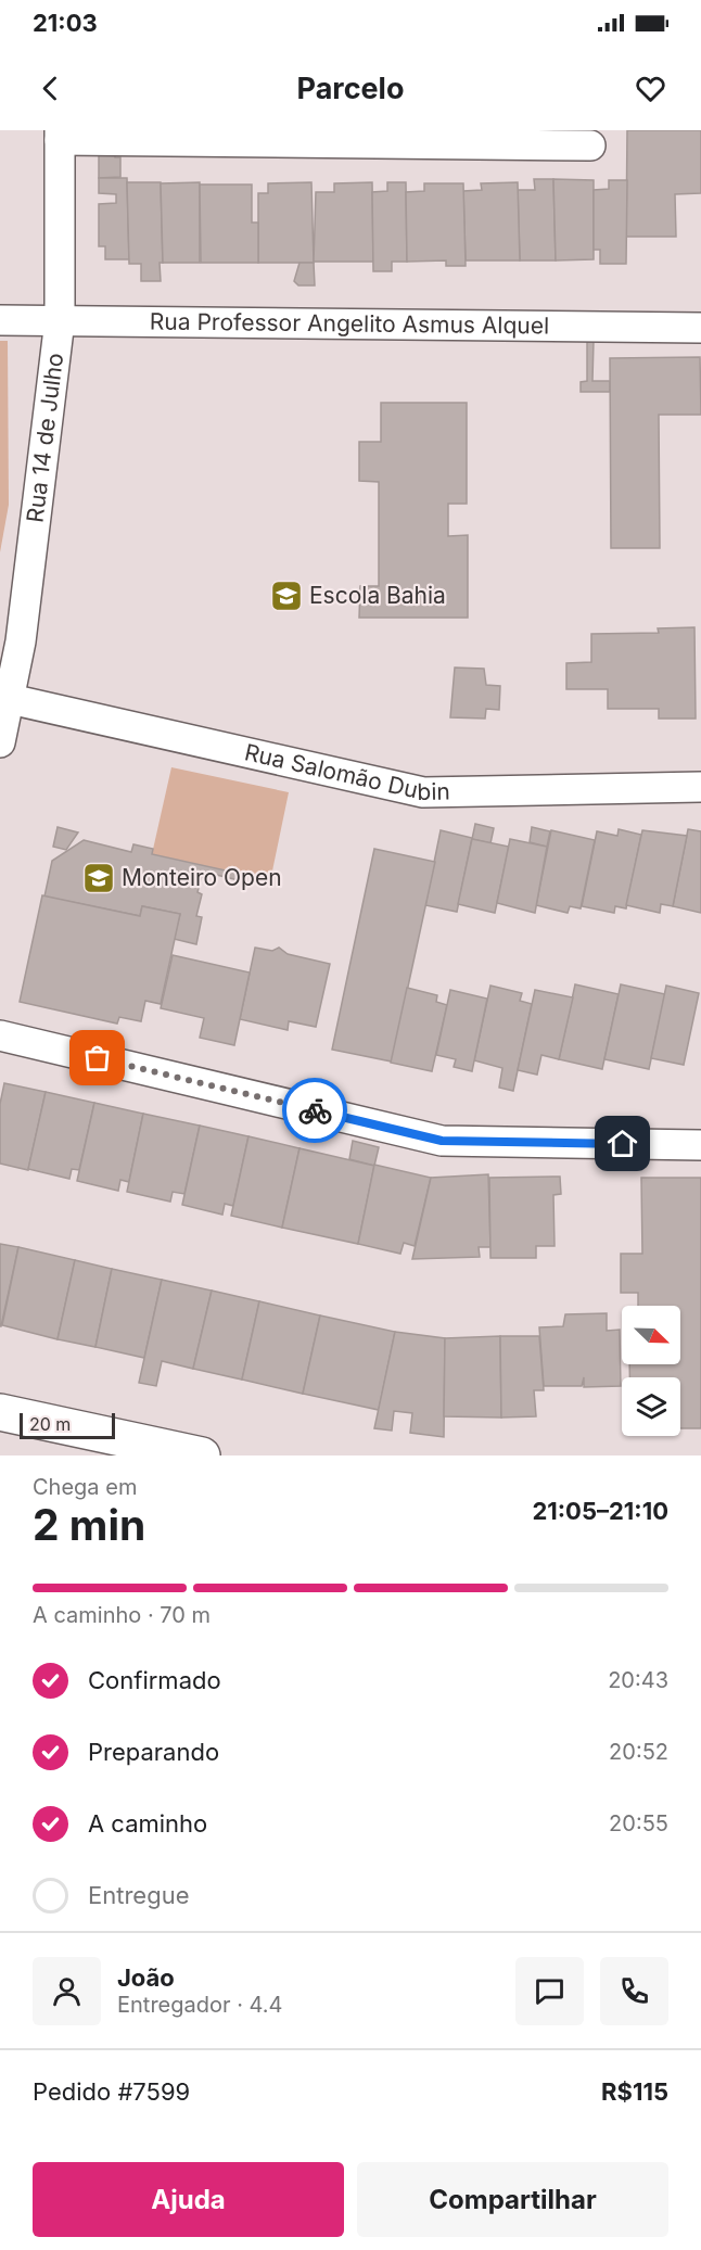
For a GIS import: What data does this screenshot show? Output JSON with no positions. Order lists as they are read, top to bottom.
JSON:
{
  "streets": {
    "street": ["Rua Professor Angelito Asmus Alquel", "Rua 14 de Julho", "Rua Salomão Dubin"]
  },
  "crossings": [
    ["Rua Professor Angelito Asmus Alquel", "Rua 14 de Julho"],
    ["Rua 14 de Julho", "Rua Salomão Dubin"]
  ],
  "places": {
    "school or university": ["Escola Bahia", "Monteiro Open"]
  },
  "scale_bar": "20 m",
  "north": "bottom right",
  "page": {
    "status": "21:03",
    "header": "Parcelo",
    "scale": "20 m",
    "heading": ["2 min", "Chega em", "21:05–21:10"],
    "panel": [
      "João",
      "Entregador · 4.4",
      "Pedido #7599",
      "R$115"
    ],
    "bar": "A caminho · 70 m",
    "list": [
      ["Confirmado", "20:43"],
      ["Preparando", "20:52"],
      ["A caminho", "20:55"],
      "Entregue"
    ],
    "buttons": ["Ajuda", "Compartilhar"]
  }
}
